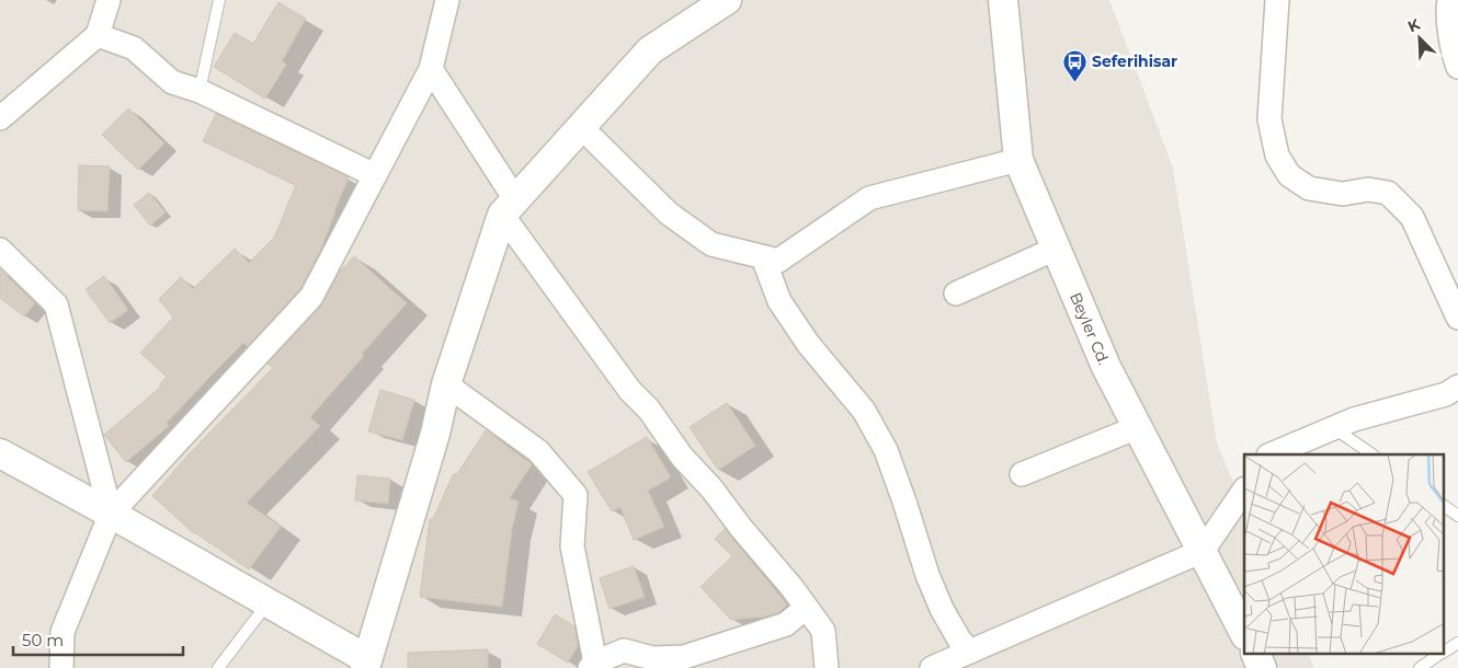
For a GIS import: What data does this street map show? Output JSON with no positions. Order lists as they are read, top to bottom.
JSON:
{
  "streets": {
    "street": ["Beyler Cd."]
  },
  "places": {
    "bus stop": ["Seferihisar"]
  },
  "scale_bar": "50 m",
  "north": "top left"
}
